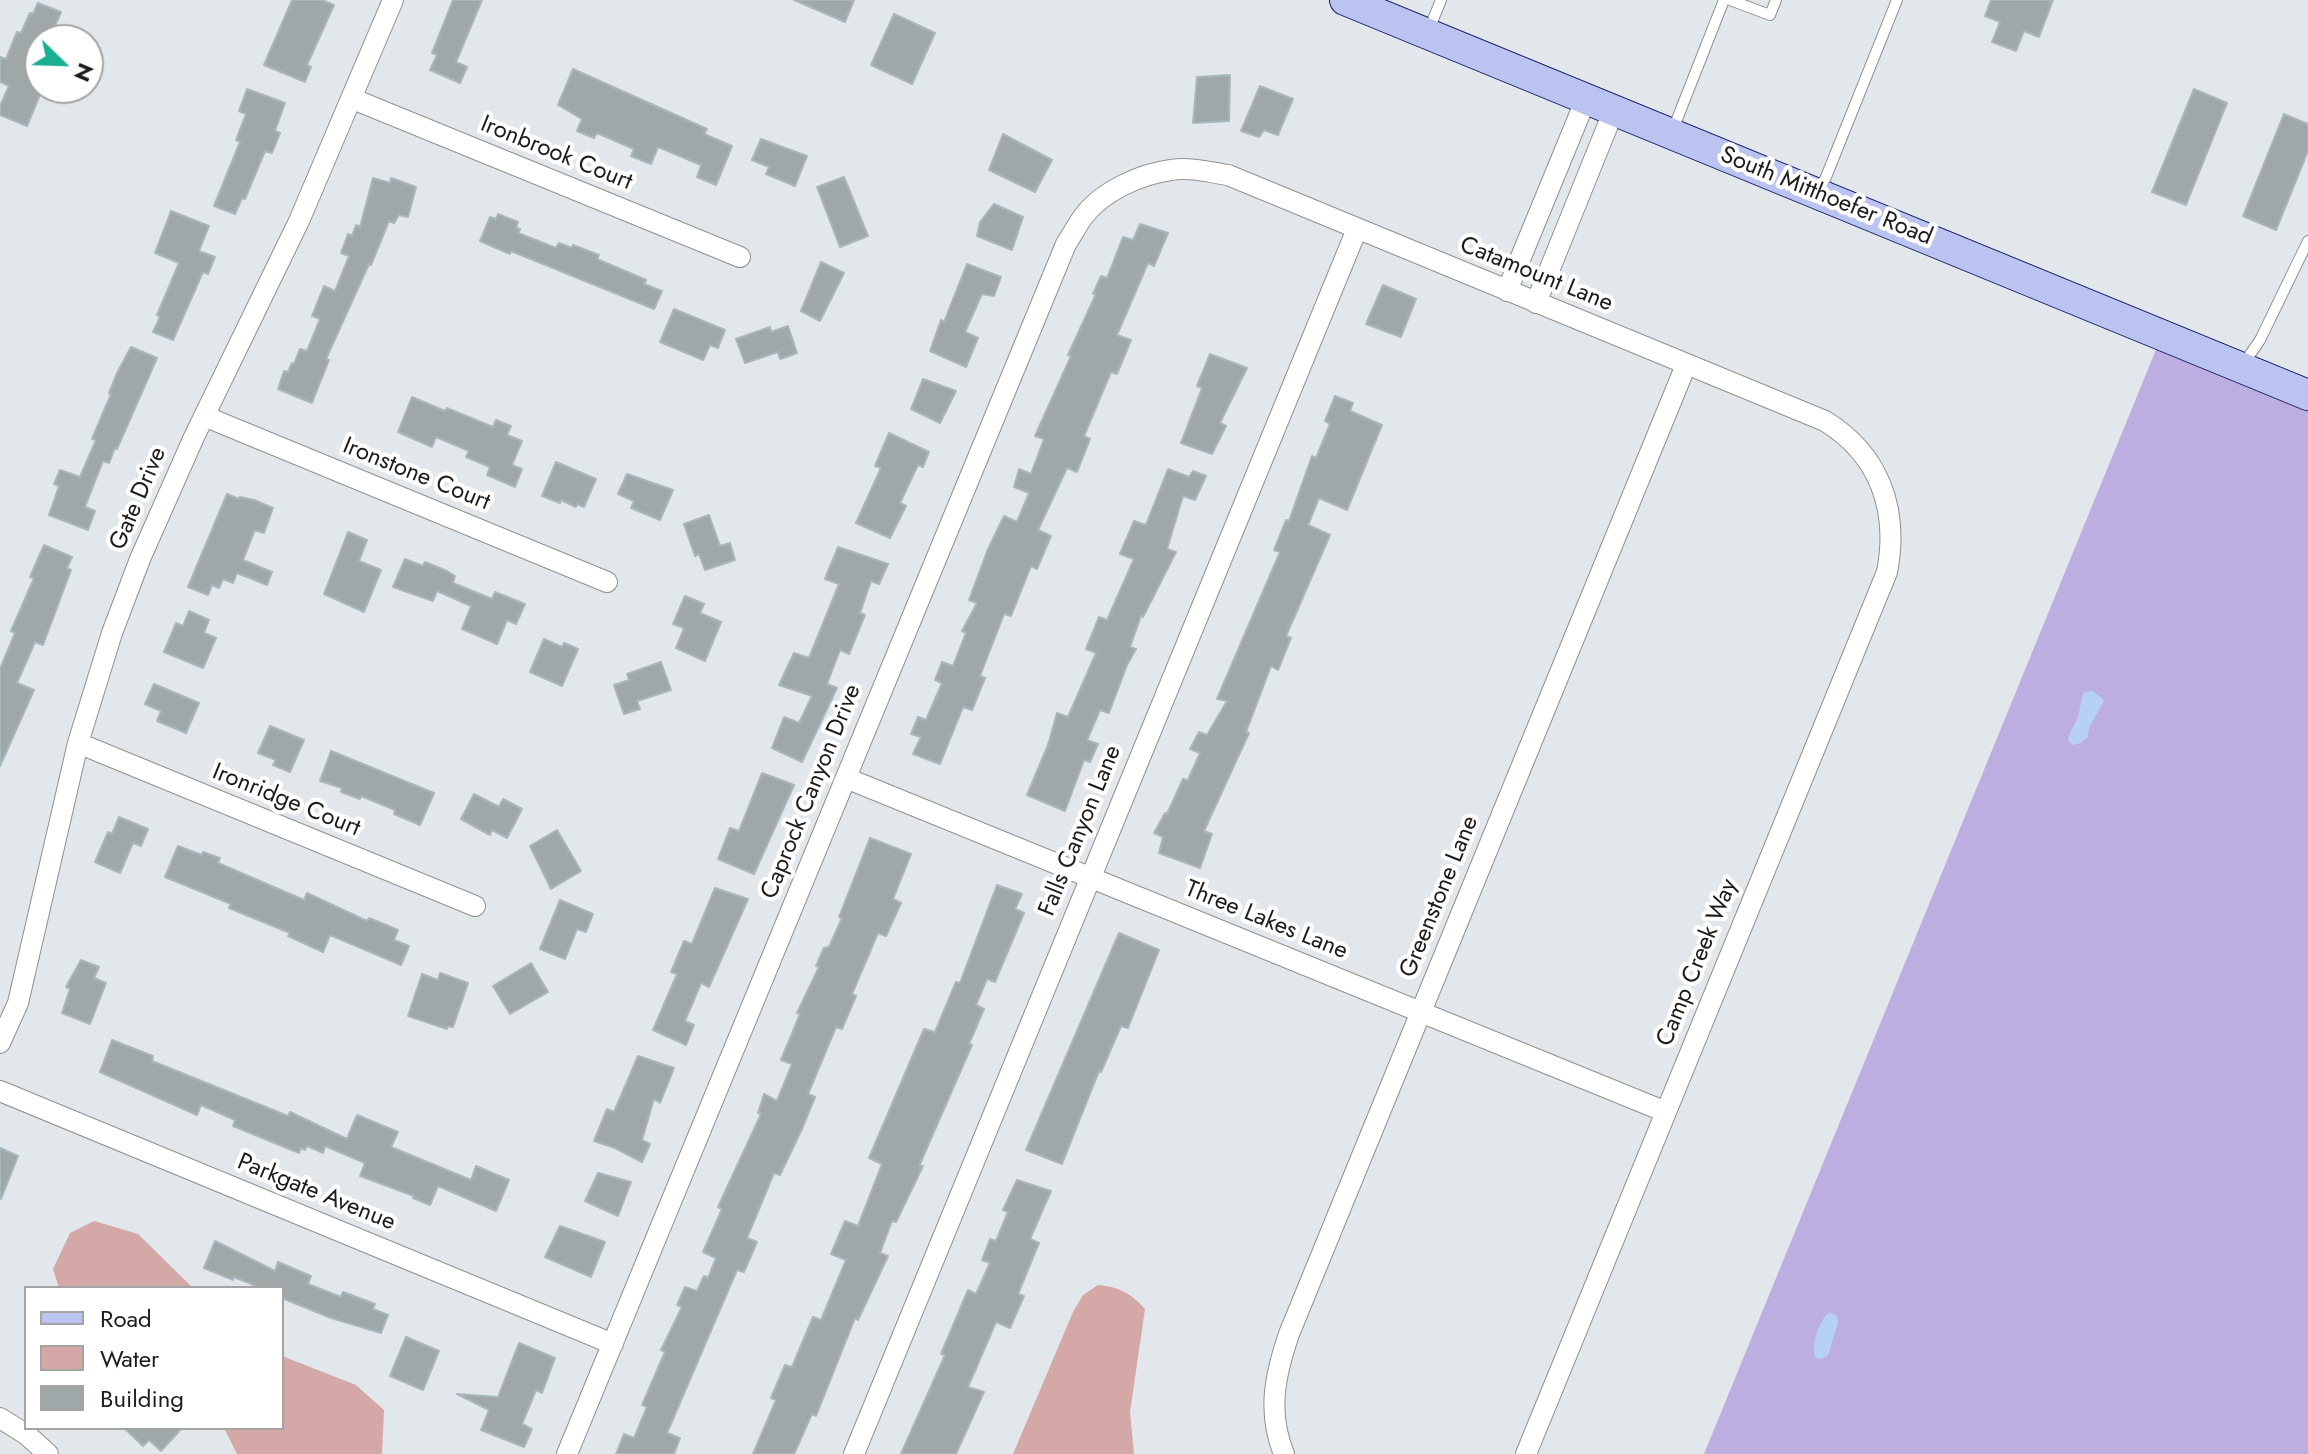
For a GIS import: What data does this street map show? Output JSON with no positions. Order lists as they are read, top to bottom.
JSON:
{
  "streets": {
    "main road": ["South Mitthoefer Road"],
    "street": [
      "Ironbrook Court",
      "Catamount Lane",
      "Ironstone Court",
      "Gate Drive",
      "Caprock Canyon Drive",
      "Ironridge Court",
      "Falls Canyon Lane",
      "Greenstone Lane",
      "Three Lakes Lane",
      "Camp Creek Way",
      "Parkgate Avenue"
    ]
  },
  "crossings": [
    ["Ironbrook Court", "Gate Drive"],
    ["Catamount Lane", "Caprock Canyon Drive"],
    ["Catamount Lane", "Falls Canyon Lane"],
    ["Catamount Lane", "Greenstone Lane"],
    ["Catamount Lane", "Camp Creek Way"],
    ["Ironstone Court", "Gate Drive"],
    ["Gate Drive", "Ironridge Court"],
    ["Caprock Canyon Drive", "Three Lakes Lane"],
    ["Caprock Canyon Drive", "Parkgate Avenue"],
    ["Falls Canyon Lane", "Three Lakes Lane"],
    ["Greenstone Lane", "Three Lakes Lane"],
    ["Three Lakes Lane", "Camp Creek Way"]
  ],
  "legend": ["Road", "Water", "Building"],
  "north": "bottom right"
}
